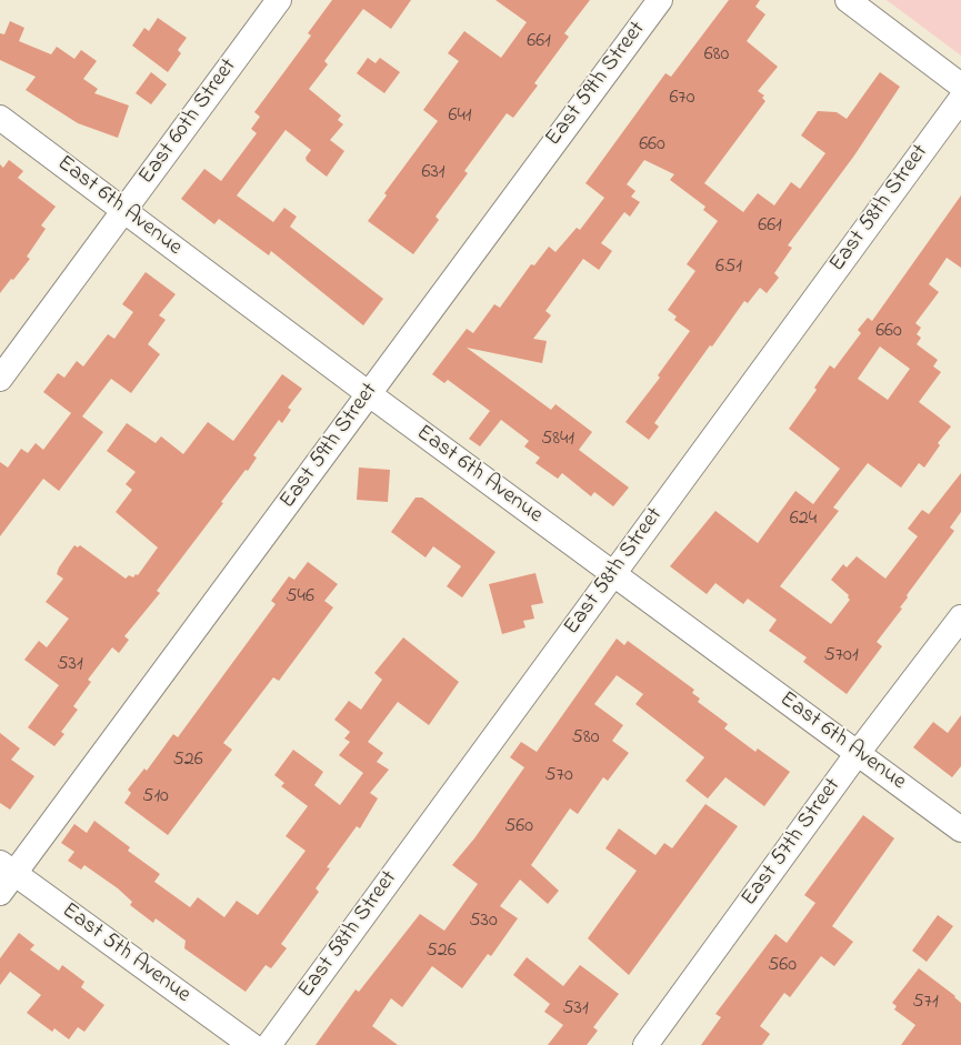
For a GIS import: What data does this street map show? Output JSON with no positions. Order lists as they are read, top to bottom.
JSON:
{
  "streets": {
    "street": [
      "East 59th Street",
      "East 60th Street",
      "East 6th Avenue",
      "East 58th Street",
      "East 57th Street",
      "East 5th Avenue"
    ]
  },
  "crossings": [
    ["East 59th Street", "East 6th Avenue"],
    ["East 59th Street", "East 5th Avenue"],
    ["East 60th Street", "East 6th Avenue"],
    ["East 6th Avenue", "East 58th Street"],
    ["East 6th Avenue", "East 57th Street"]
  ],
  "house_numbers": [
    "661",
    "680",
    "670",
    "641",
    "660",
    "631",
    "661",
    "651",
    "660",
    "5841",
    "624",
    "546",
    "5701",
    "531",
    "580",
    "526",
    "570",
    "510",
    "560",
    "530",
    "526",
    "560",
    "571",
    "531"
  ]
}
